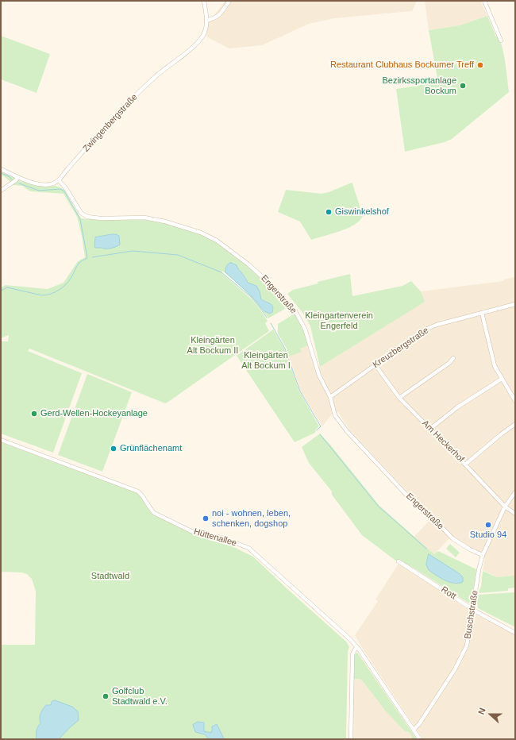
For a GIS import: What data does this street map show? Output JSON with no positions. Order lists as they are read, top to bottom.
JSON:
{
  "streets": {
    "street": [
      "Zwingenbergstraße",
      "Engerstraße",
      "Kreuzbergstraße",
      "Am Heckerhof",
      "Hüttenallee",
      "Rott",
      "Buschstraße"
    ]
  },
  "crossings": [
    ["Zwingenbergstraße", "Engerstraße"],
    ["Engerstraße", "Kreuzbergstraße"],
    ["Engerstraße", "Buschstraße"],
    ["Kreuzbergstraße", "Am Heckerhof"],
    ["Am Heckerhof", "Buschstraße"],
    ["Hüttenallee", "Buschstraße"],
    ["Rott", "Buschstraße"]
  ],
  "parks": [
    "Kleingartenverein Engerfeld",
    "Kleingärten Alt Bockum II",
    "Kleingärten Alt Bockum I",
    "Stadtwald"
  ],
  "places": [
    "Restaurant Clubhaus Bockumer Treff",
    "Bezirkssportanlage Bockum",
    "Giswinkelshof",
    "Gerd-Wellen-Hockeyanlage",
    "Grünflächenamt",
    "noi - wohnen, leben, schenken, dogshop",
    "Studio 94",
    "Golfclub Stadtwald e.V."
  ],
  "north": "left"
}
